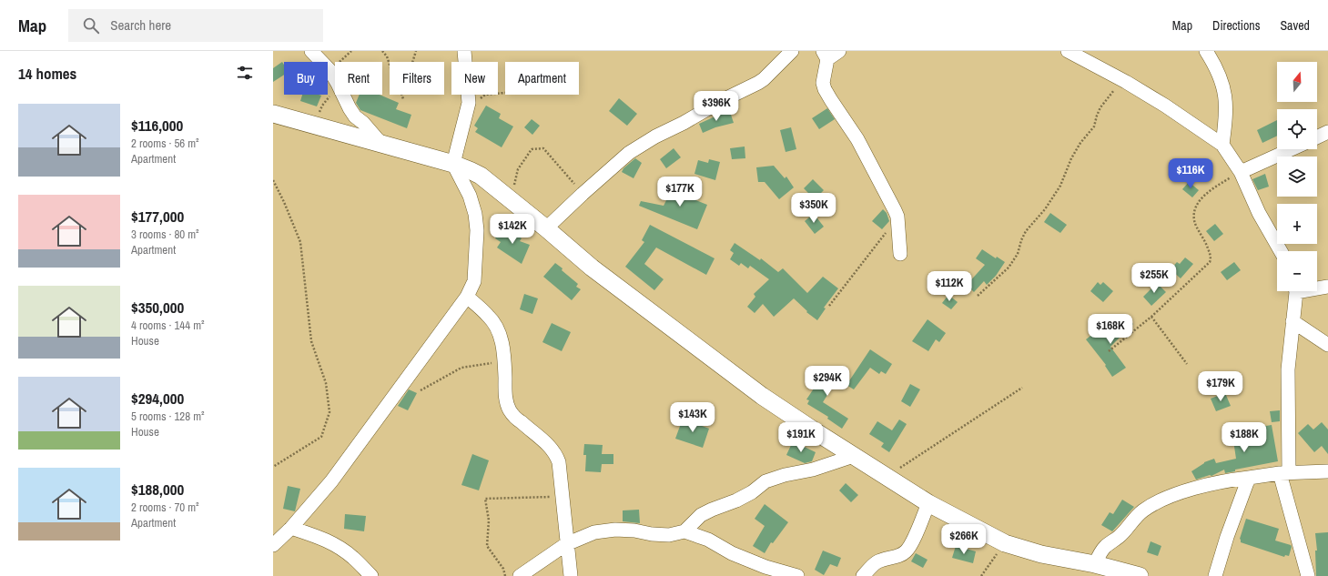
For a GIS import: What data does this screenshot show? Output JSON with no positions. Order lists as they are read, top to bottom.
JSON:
{
  "north": "top",
  "page": {
    "header": "Map",
    "search": "Search here",
    "nav": ["Map", "Directions", "Saved"],
    "heading": "14 homes",
    "map_buttons": ["+", "−"],
    "chip": [
      "Buy",
      "Rent",
      "Filters",
      "New",
      "Apartment"
    ],
    "price": [
      "$396K",
      "$116K",
      "$177K",
      "$350K",
      "$142K",
      "$255K",
      "$112K",
      "$168K",
      "$294K",
      "$179K",
      "$143K",
      "$191K",
      "$188K",
      "$266K"
    ],
    "list": [
      {
        "name": "$116,000",
        "note": "2 rooms · 56 m² · Apartment"
      },
      {
        "name": "$177,000",
        "note": "3 rooms · 80 m² · Apartment"
      },
      {
        "name": "$350,000",
        "note": "4 rooms · 144 m² · House"
      },
      {
        "name": "$294,000",
        "note": "5 rooms · 128 m² · House"
      },
      {
        "name": "$188,000",
        "note": "2 rooms · 70 m² · Apartment"
      }
    ]
  }
}
